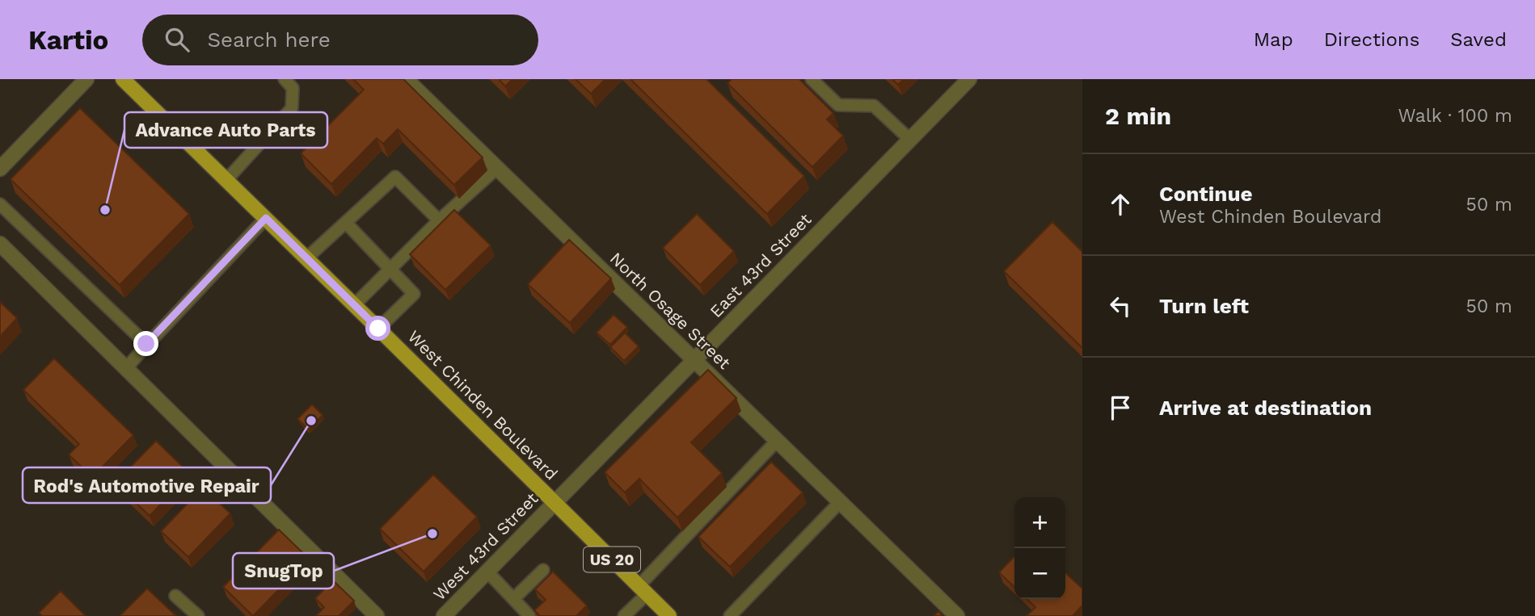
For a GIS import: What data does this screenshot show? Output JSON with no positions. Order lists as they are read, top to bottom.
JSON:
{
  "streets": {
    "main road": ["West Chinden Boulevard", "US 20"],
    "street": ["East 43rd Street", "North Osage Street", "West 43rd Street"]
  },
  "crossings": [
    ["East 43rd Street", "North Osage Street"],
    ["East 43rd Street", "West Chinden Boulevard"],
    ["East 43rd Street", "West 43rd Street"],
    ["West Chinden Boulevard", "West 43rd Street"]
  ],
  "places": ["Advance Auto Parts", "Rod's Automotive Repair", "SnugTop"],
  "page": {
    "header": "Kartio",
    "search": "Search here",
    "nav": ["Map", "Directions", "Saved"],
    "heading": ["2 min", "Walk · 100 m"],
    "list": [
      ["Continue", "West Chinden Boulevard", "50 m"],
      ["Turn left", "50 m"],
      "Arrive at destination"
    ],
    "map_buttons": ["+", "−"]
  }
}
